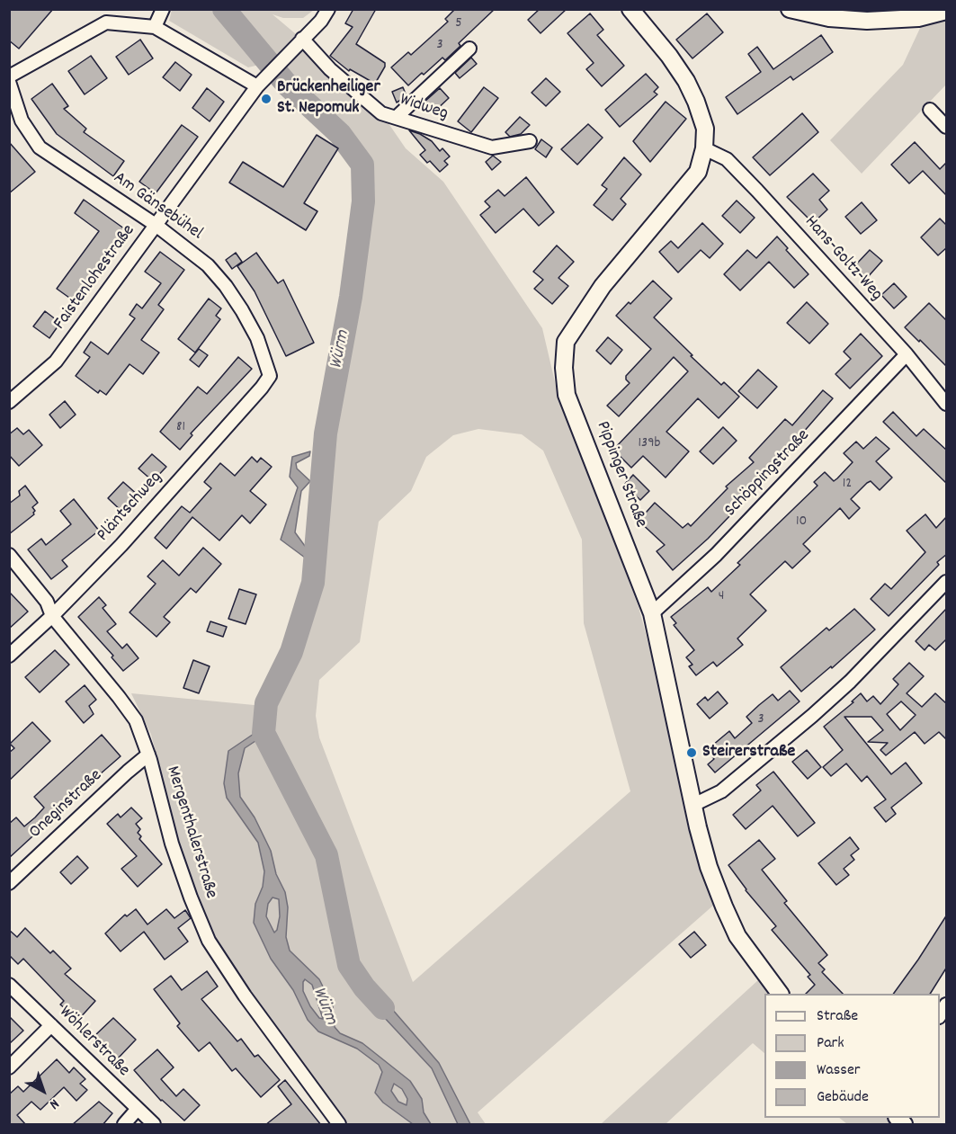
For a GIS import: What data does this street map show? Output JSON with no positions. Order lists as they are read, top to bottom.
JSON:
{
  "streets": {
    "main road": ["Pippinger Straße"],
    "street": [
      "Widweg",
      "Am Gänsebühel",
      "Hans-Goltz-Weg",
      "Faistenlohestraße",
      "Schöppingstraße",
      "Pläntschweg",
      "Oneginstraße",
      "Mergenthalerstraße",
      "Wöhlerstraße"
    ]
  },
  "crossings": [
    ["Widweg", "Faistenlohestraße"],
    ["Am Gänsebühel", "Faistenlohestraße"],
    ["Am Gänsebühel", "Pläntschweg"],
    ["Hans-Goltz-Weg", "Schöppingstraße"],
    ["Hans-Goltz-Weg", "Pippinger Straße"],
    ["Schöppingstraße", "Pippinger Straße"],
    ["Pläntschweg", "Mergenthalerstraße"],
    ["Oneginstraße", "Mergenthalerstraße"]
  ],
  "water": ["Würm"],
  "places": ["Brückenheiliger St. Nepomuk", "Steirerstraße"],
  "house_numbers": [
    "5",
    "3",
    "81",
    "139b",
    "12",
    "10",
    "4",
    "3"
  ],
  "legend": [
    "Straße",
    "Park",
    "Wasser",
    "Gebäude"
  ],
  "north": "bottom right"
}
